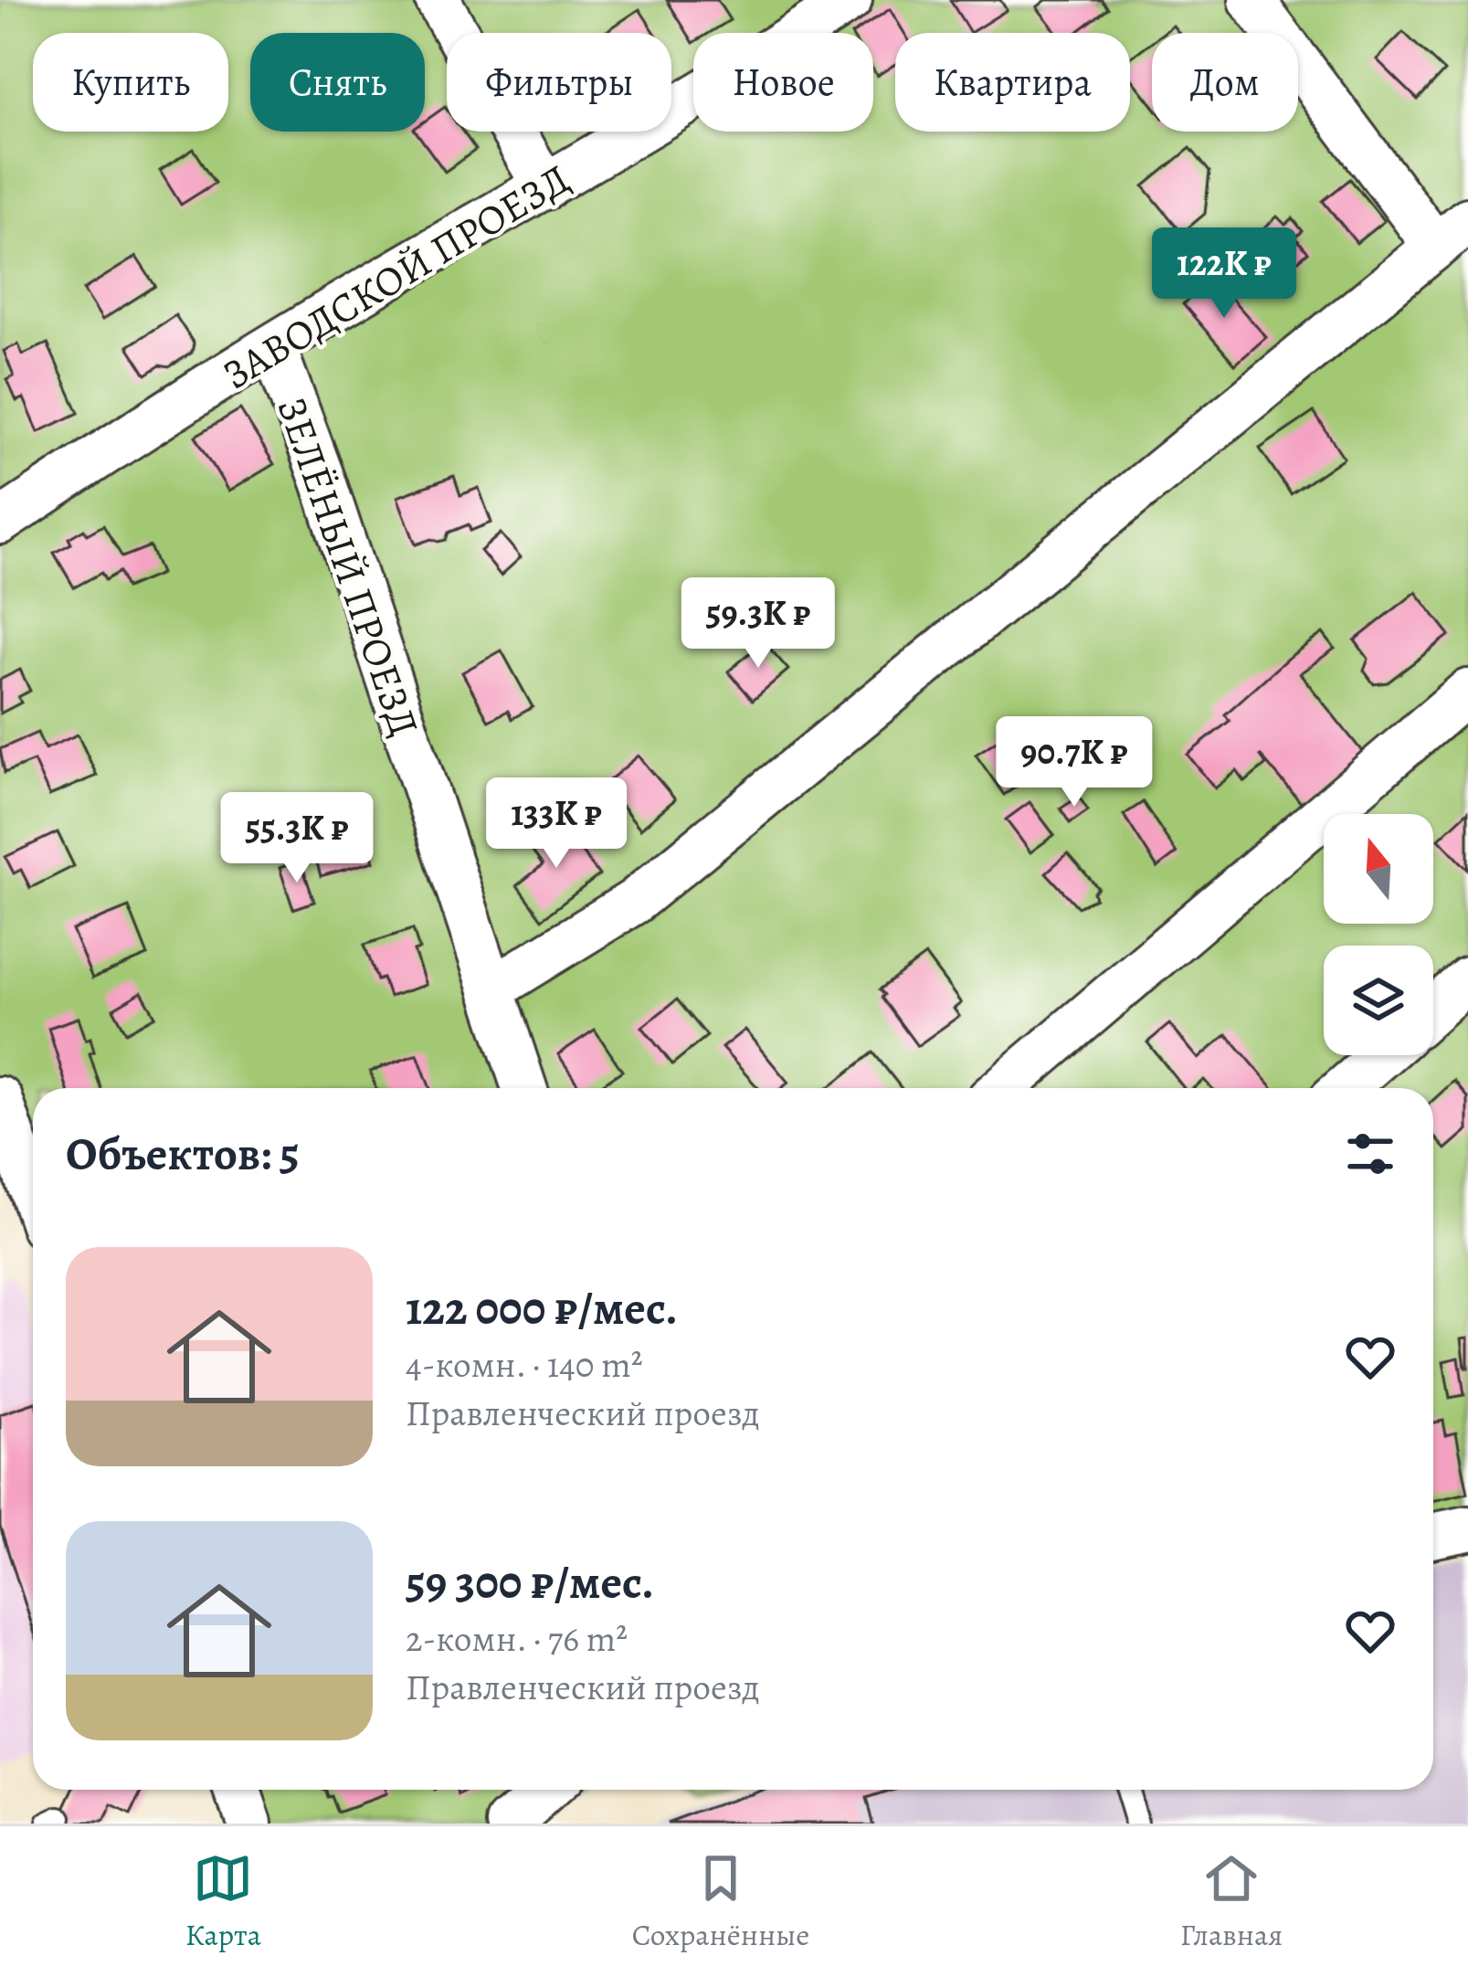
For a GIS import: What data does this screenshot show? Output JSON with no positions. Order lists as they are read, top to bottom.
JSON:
{
  "streets": {
    "street": ["ЗАВОДСКОЙ ПРОЕЗД", "ЗЕЛЁНЫЙ ПРОЕЗД"]
  },
  "crossings": [
    ["ЗАВОДСКОЙ ПРОЕЗД", "ЗЕЛЁНЫЙ ПРОЕЗД"]
  ],
  "north": "top",
  "page": {
    "chip": [
      "Купить",
      "Снять",
      "Фильтры",
      "Новое",
      "Квартира",
      "Дом"
    ],
    "price": [
      "122K ₽",
      "59.3K ₽",
      "90.7K ₽",
      "133K ₽",
      "55.3K ₽"
    ],
    "heading": "Объектов: 5",
    "list": [
      {
        "name": "122 000 ₽/мес.",
        "note": "4-комн. · 140 m² · Правленческий проезд"
      },
      {
        "name": "59 300 ₽/мес.",
        "note": "2-комн. · 76 m² · Правленческий проезд"
      }
    ],
    "tabs": ["Карта", "Сохранённые", "Главная"]
  }
}
